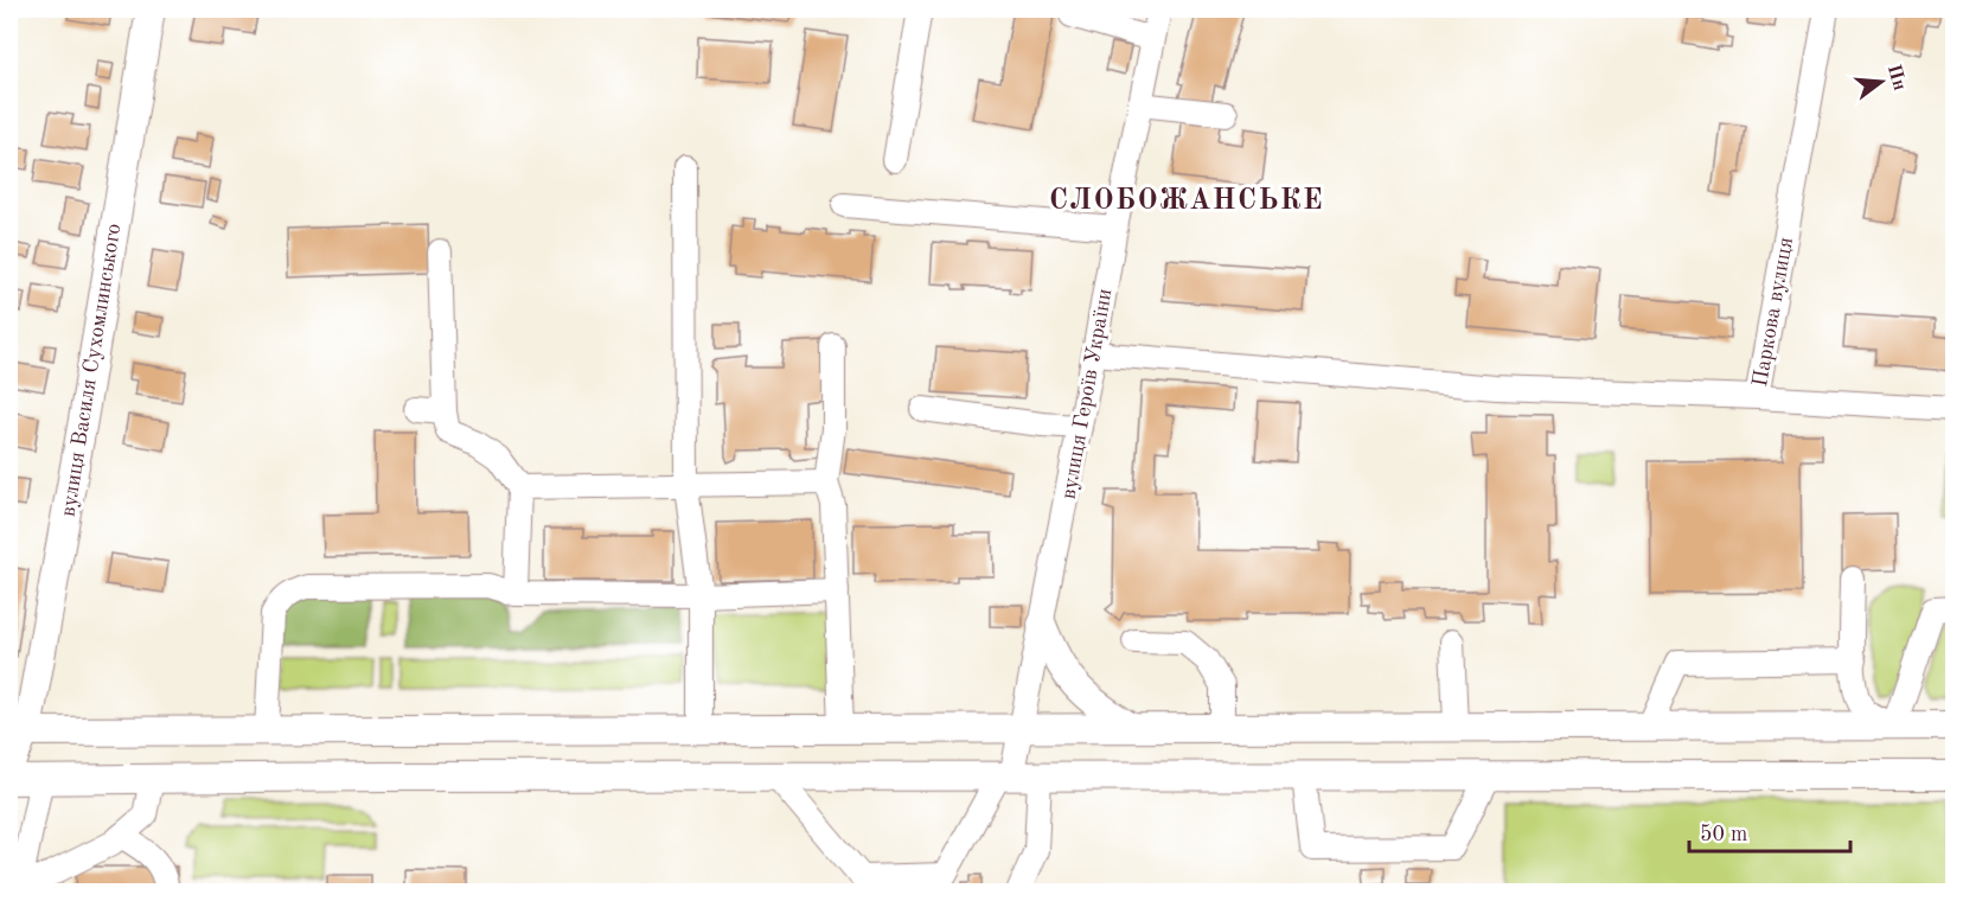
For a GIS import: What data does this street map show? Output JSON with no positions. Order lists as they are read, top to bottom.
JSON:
{
  "streets": {
    "main road": ["вулиця Василя Сухомлинського"],
    "street": ["Паркова вулиця", "вулиця Героїв України"]
  },
  "districts": ["СЛОБОЖАНСЬКЕ"],
  "scale_bar": "50 m",
  "north": "right"
}
